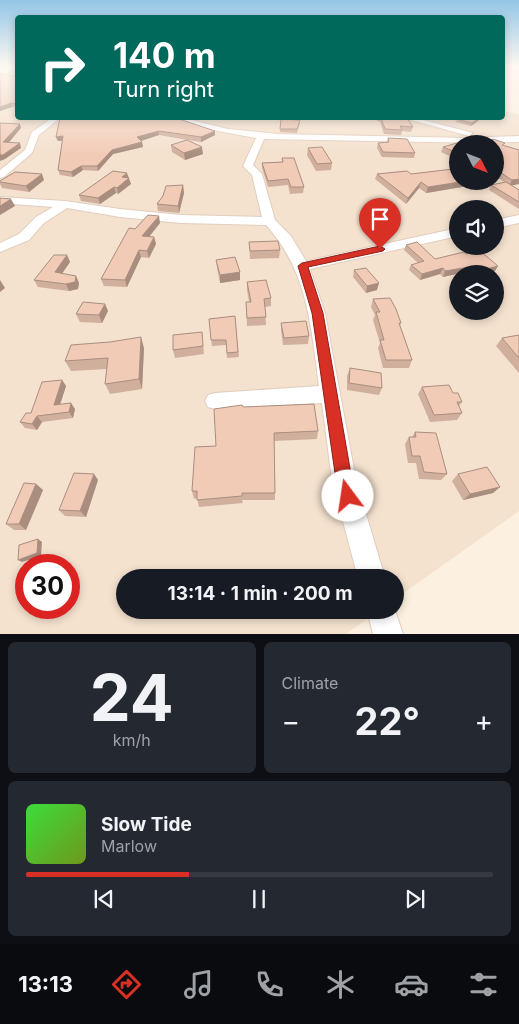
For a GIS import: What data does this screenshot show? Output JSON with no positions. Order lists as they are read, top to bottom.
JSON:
{
  "north": "bottom right",
  "page": {
    "turn": ["140 m", "Turn right"],
    "limit": "30",
    "trip": "13:14 · 1 min · 200 m",
    "tile": [
      ["24", "km/h"],
      "Climate"
    ],
    "heat": ["−", "22°", "+"],
    "song": ["Slow Tide", "Marlow"],
    "tabs": "13:13"
  }
}
